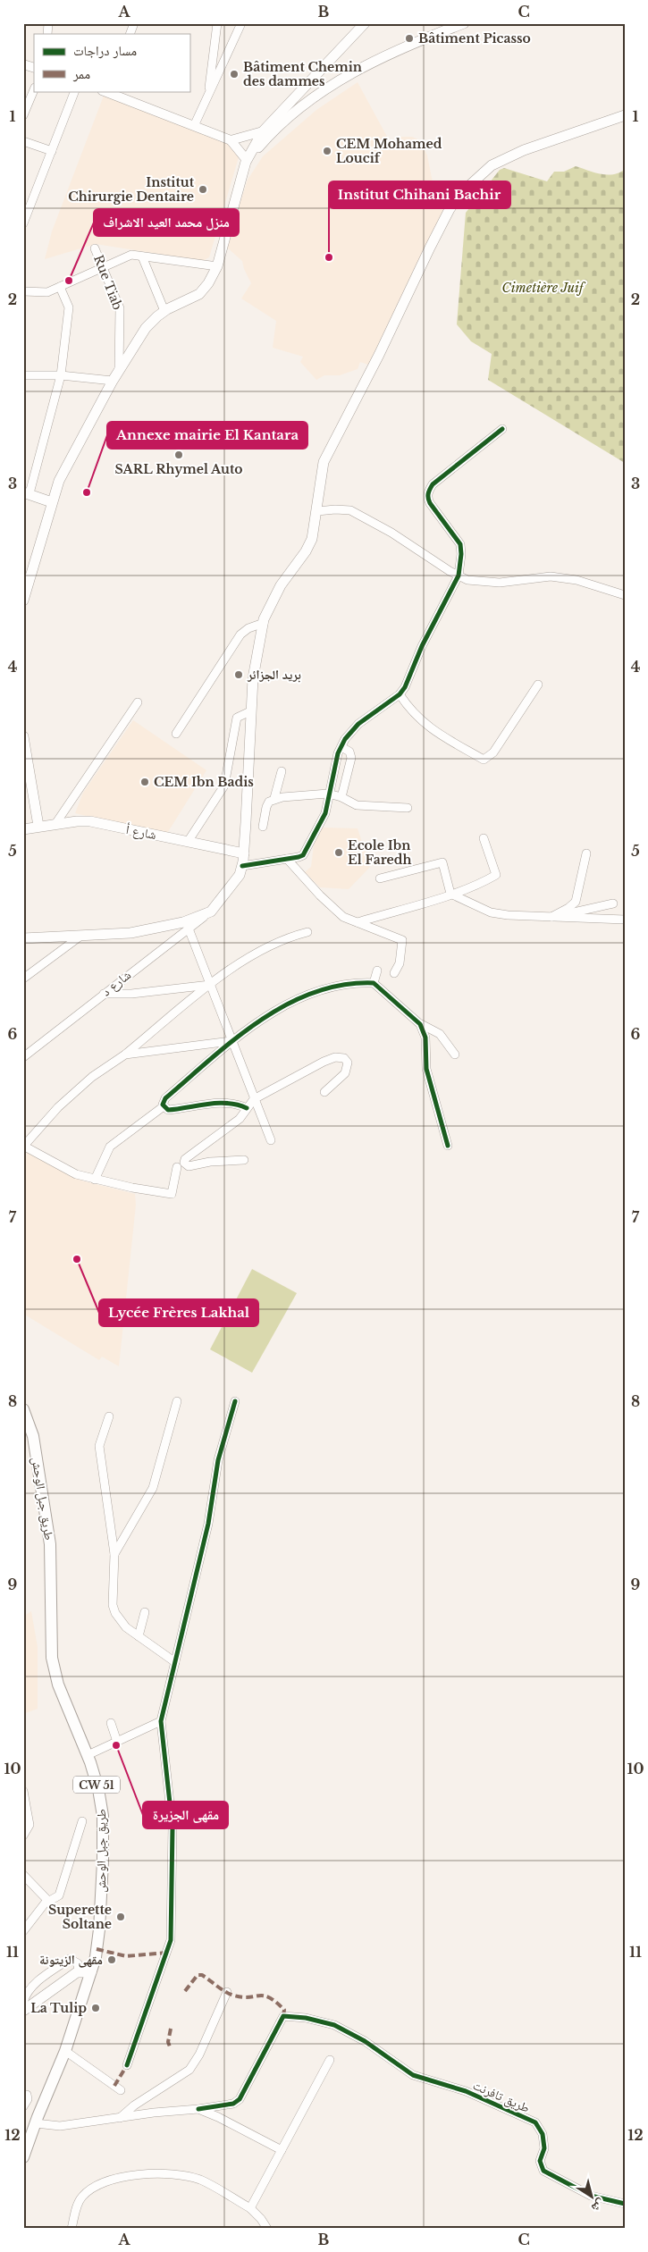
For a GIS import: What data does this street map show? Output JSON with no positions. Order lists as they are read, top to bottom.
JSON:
{
  "streets": {
    "main road": ["شارع أ", "طريق جبل الوحش", "CW 51"],
    "street": ["Rue Tiab", "شارع د", "طريق تافرنت"]
  },
  "parks": ["Cimetière Juif"],
  "places": [
    "Bâtiment Picasso",
    "Bâtiment Chemin des dammes",
    "CEM Mohamed Loucif",
    "Institut Chirurgie Dentaire",
    "Institut Chihani Bachir",
    "منزل محمد العيد الاشراف",
    "SARL Rhymel Auto",
    "Annexe mairie El Kantara",
    "بريد الجزائر",
    "CEM Ibn Badis",
    "Ecole Ibn El Faredh",
    "Lycée Frères Lakhal",
    "مقهى الجزيرة",
    "Superette Soltane",
    "مقهى الزيتونة",
    "La Tulip"
  ],
  "legend": ["مسار دراجات", "ممر"],
  "north": "bottom right",
  "grid": {
    "columns": ["A", "B", "C"],
    "rows": [
      "1",
      "2",
      "3",
      "4",
      "5",
      "6",
      "7",
      "8",
      "9",
      "10",
      "11",
      "12"
    ]
  }
}
